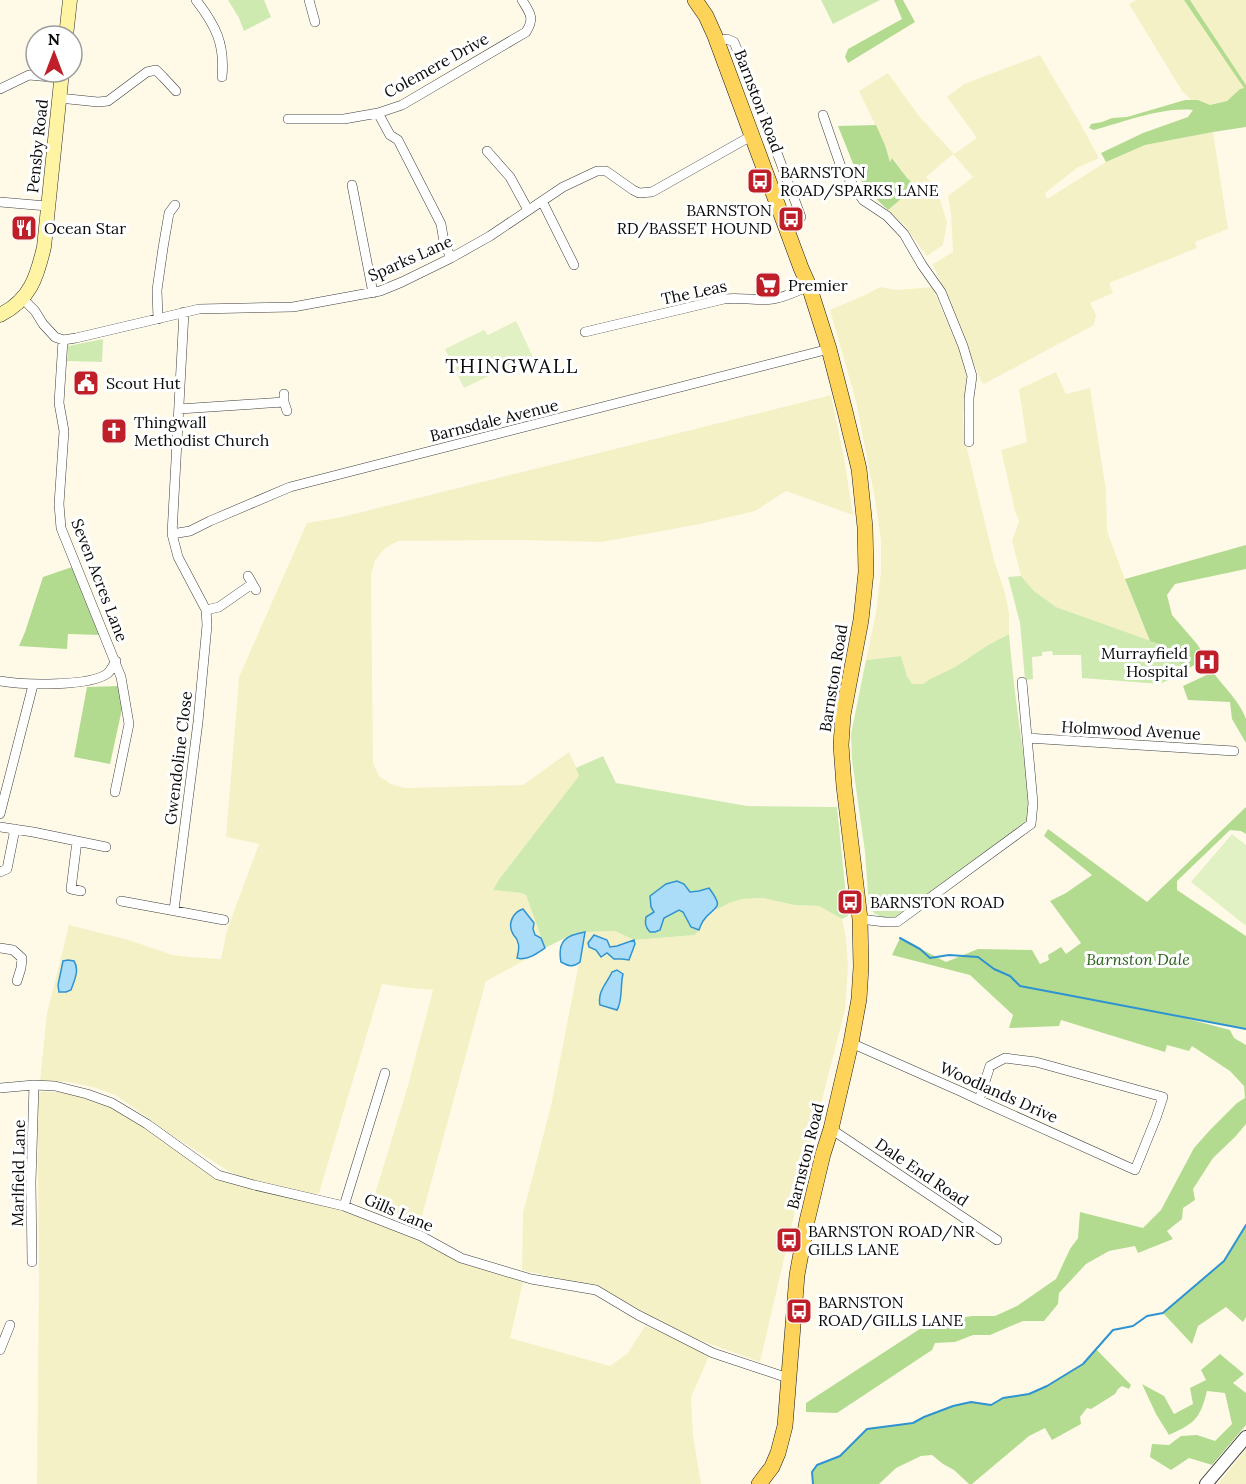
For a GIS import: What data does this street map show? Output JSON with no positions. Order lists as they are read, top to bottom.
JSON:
{
  "streets": {
    "main road": ["Barnston Road", "Pensby Road"],
    "street": [
      "Colemere Drive",
      "Sparks Lane",
      "The Leas",
      "Barnsdale Avenue",
      "Seven Acres Lane",
      "Holmwood Avenue",
      "Gwendoline Close",
      "Woodlands Drive",
      "Dale End Road",
      "Marlfield Lane",
      "Gills Lane"
    ]
  },
  "crossings": [
    ["Colemere Drive", "Sparks Lane"],
    ["Barnston Road", "Sparks Lane"],
    ["Barnston Road", "The Leas"],
    ["Barnston Road", "Barnsdale Avenue"],
    ["Barnston Road", "Woodlands Drive"],
    ["Barnston Road", "Dale End Road"],
    ["Barnston Road", "Gills Lane"],
    ["Sparks Lane", "Seven Acres Lane"],
    ["Marlfield Lane", "Gills Lane"]
  ],
  "districts": ["THINGWALL"],
  "parks": ["Barnston Dale"],
  "places": {
    "bus stop": [
      "BARNSTON ROAD/SPARKS LANE",
      "BARNSTON RD/BASSET HOUND",
      "BARNSTON ROAD",
      "BARNSTON ROAD/NR GILLS LANE",
      "BARNSTON ROAD/GILLS LANE"
    ],
    "restaurant": ["Ocean Star"],
    "supermarket": ["Premier"],
    "public building": ["Scout Hut"],
    "church": ["Thingwall Methodist Church"],
    "hospital": ["Murrayfield Hospital"]
  },
  "north": "top"
}
